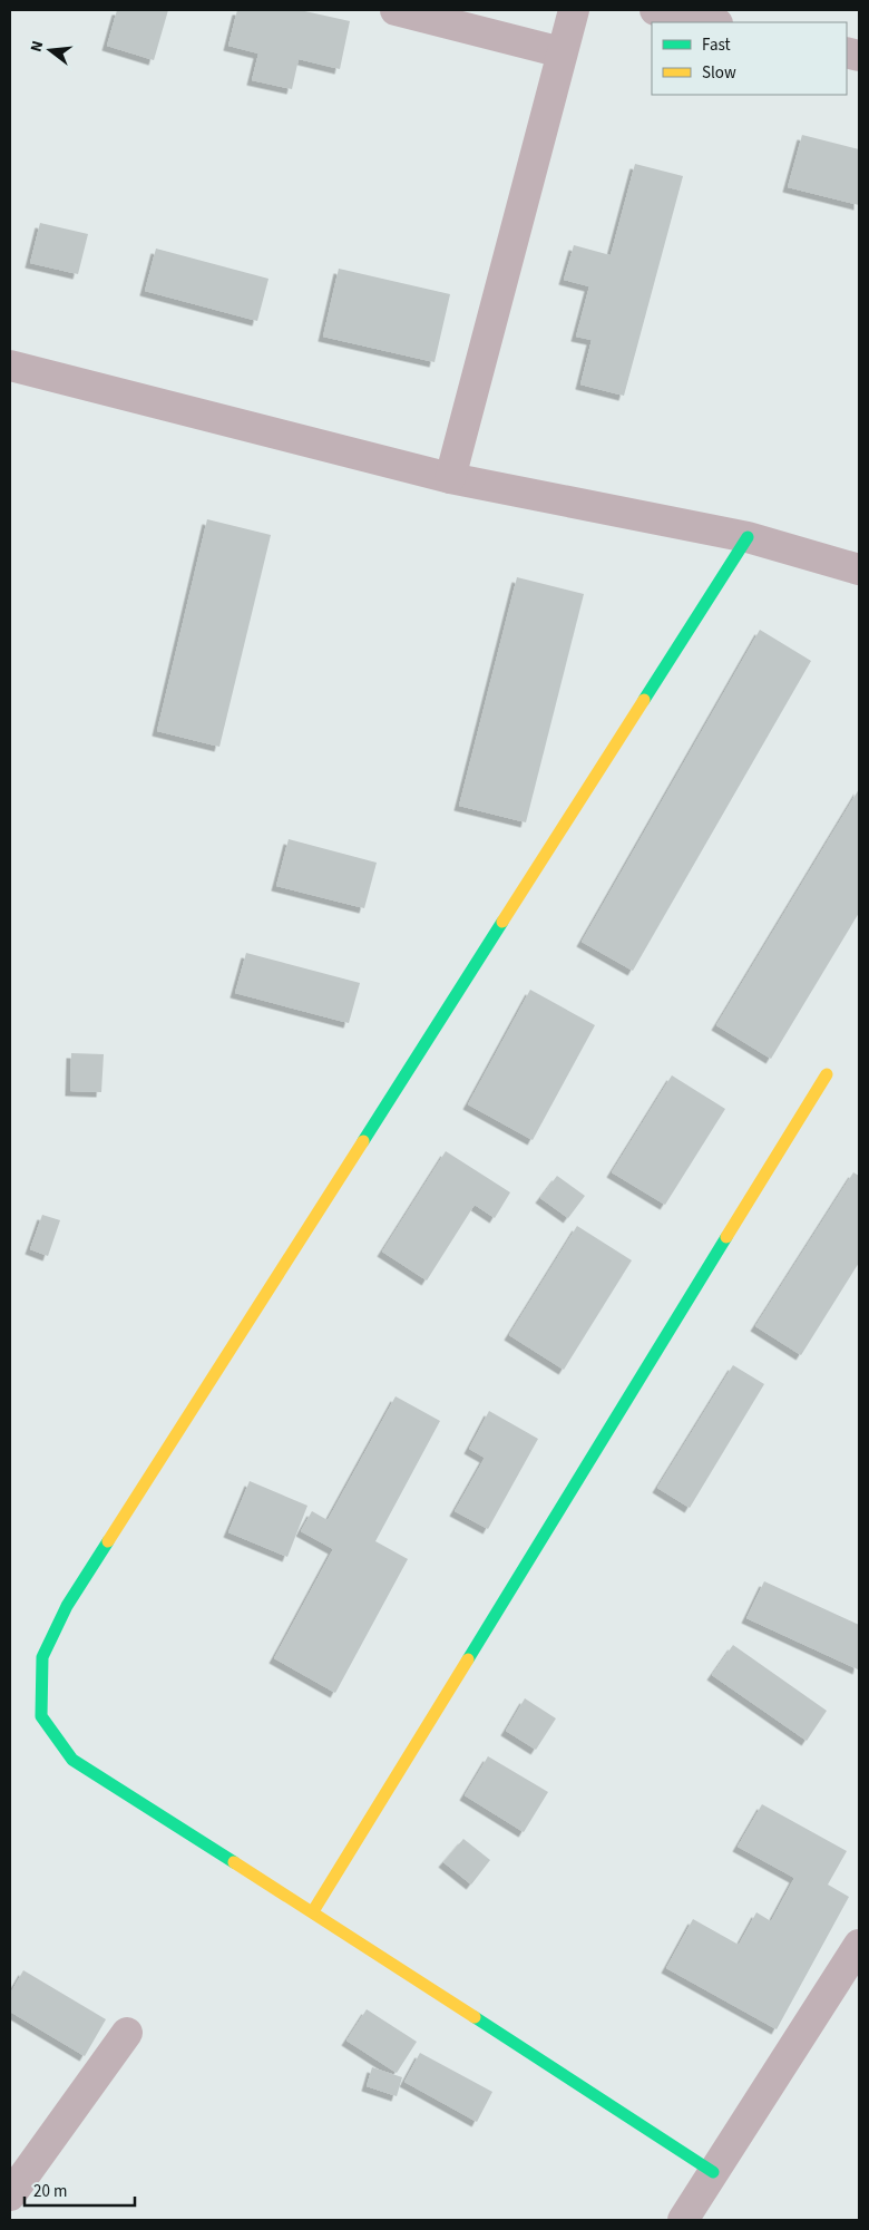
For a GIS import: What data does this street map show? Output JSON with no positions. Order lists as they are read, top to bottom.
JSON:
{
  "legend": ["Fast", "Slow"],
  "scale_bar": "20 m",
  "north": "left"
}
